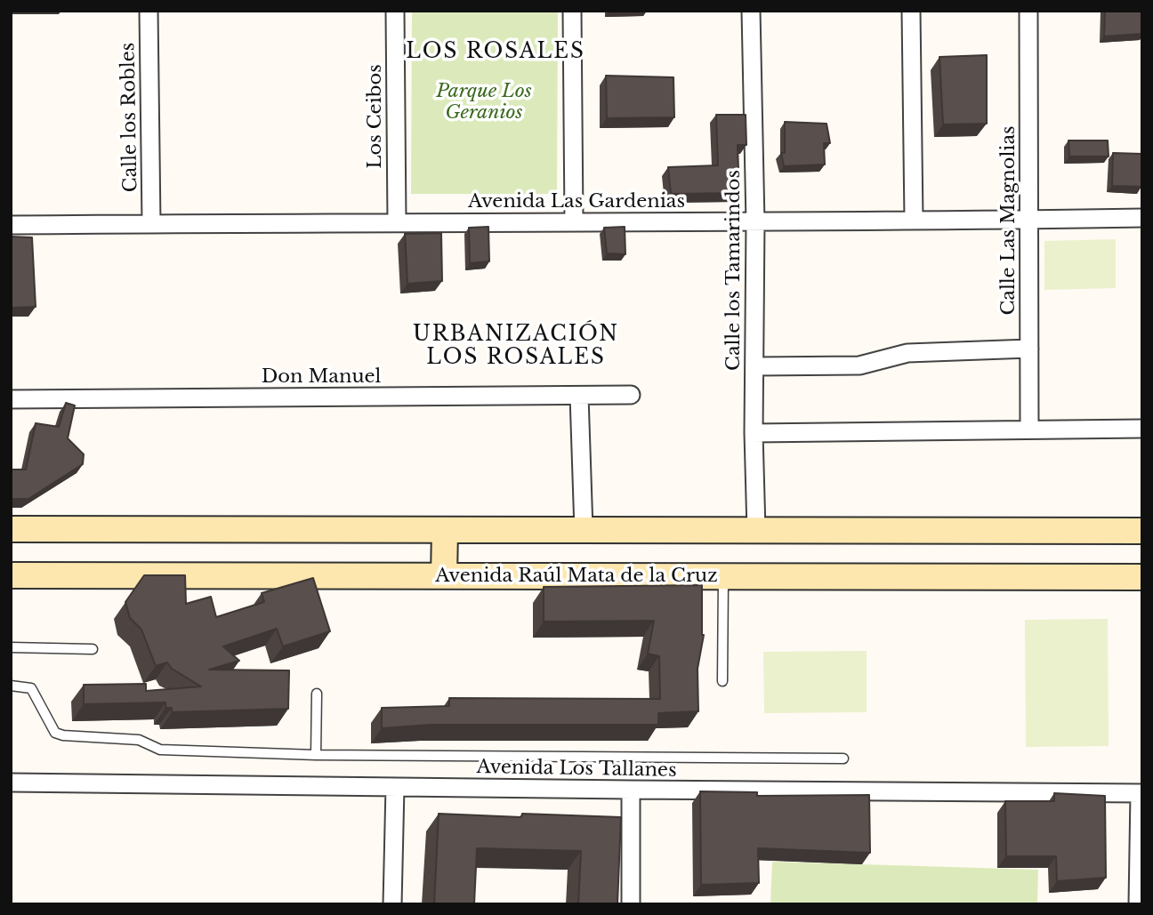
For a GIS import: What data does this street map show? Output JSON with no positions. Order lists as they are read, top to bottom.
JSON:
{
  "streets": {
    "main road": ["Avenida Raúl Mata de la Cruz"],
    "street": [
      "Los Ceibos",
      "Calle los Robles",
      "Avenida Las Gardenias",
      "Calle Las Magnolias",
      "Calle los Tamarindos",
      "Don Manuel",
      "Avenida Los Tallanes"
    ]
  },
  "crossings": [
    ["Los Ceibos", "Avenida Las Gardenias"],
    ["Calle los Robles", "Avenida Las Gardenias"],
    ["Avenida Las Gardenias", "Calle Las Magnolias"],
    ["Avenida Las Gardenias", "Calle los Tamarindos"]
  ],
  "districts": ["LOS ROSALES", "URBANIZACIÓN LOS ROSALES"],
  "parks": ["Parque Los Geranios"]
}
